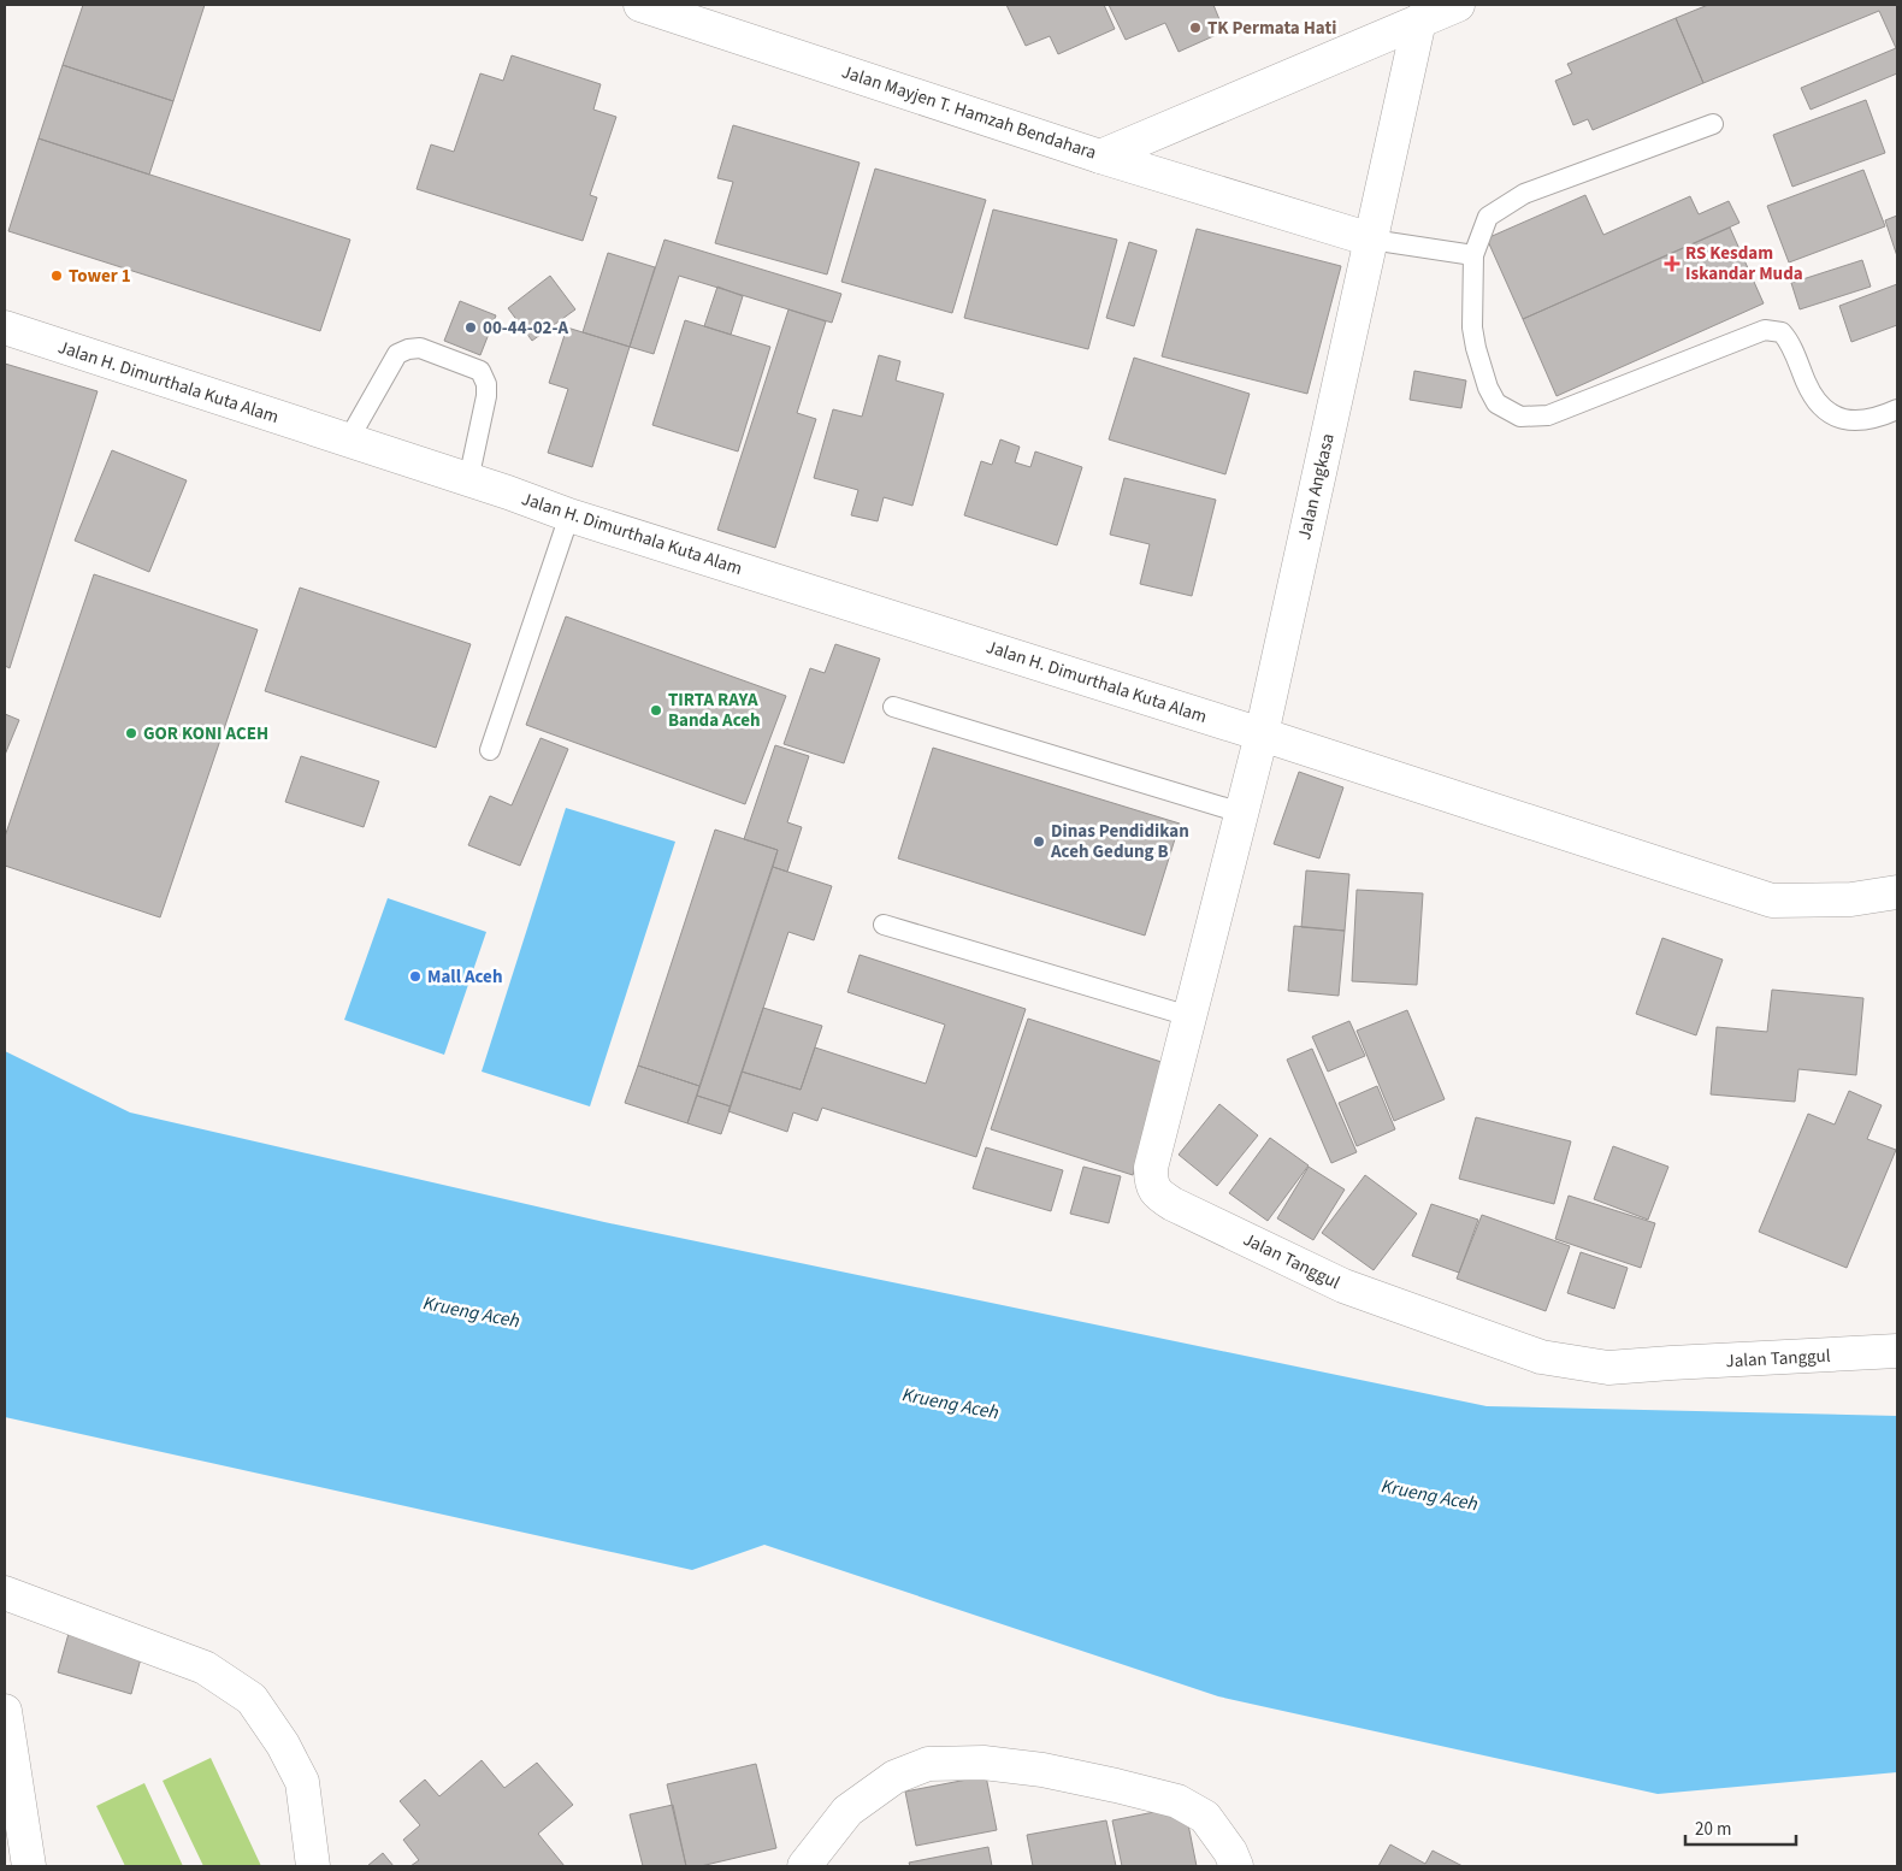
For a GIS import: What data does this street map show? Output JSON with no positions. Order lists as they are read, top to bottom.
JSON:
{
  "streets": {
    "street": [
      "Jalan Mayjen T. Hamzah Bendahara",
      "Jalan H. Dimurthala Kuta Alam",
      "Jalan Angkasa",
      "Jalan Tanggul"
    ]
  },
  "crossings": [
    ["Jalan Mayjen T. Hamzah Bendahara", "Jalan Angkasa"],
    ["Jalan H. Dimurthala Kuta Alam", "Jalan Angkasa"],
    ["Jalan H. Dimurthala Kuta Alam", "Jalan Tanggul"],
    ["Jalan Angkasa", "Jalan Tanggul"]
  ],
  "water": ["Krueng Aceh"],
  "places": {
    "other": [
      "TK Permata Hati",
      "Tower 1",
      "00-44-02-A",
      "TIRTA RAYA Banda Aceh",
      "GOR KONI ACEH",
      "Dinas Pendidikan Aceh Gedung B",
      "Mall Aceh"
    ],
    "health": ["RS Kesdam Iskandar Muda"]
  },
  "scale_bar": "20 m"
}
